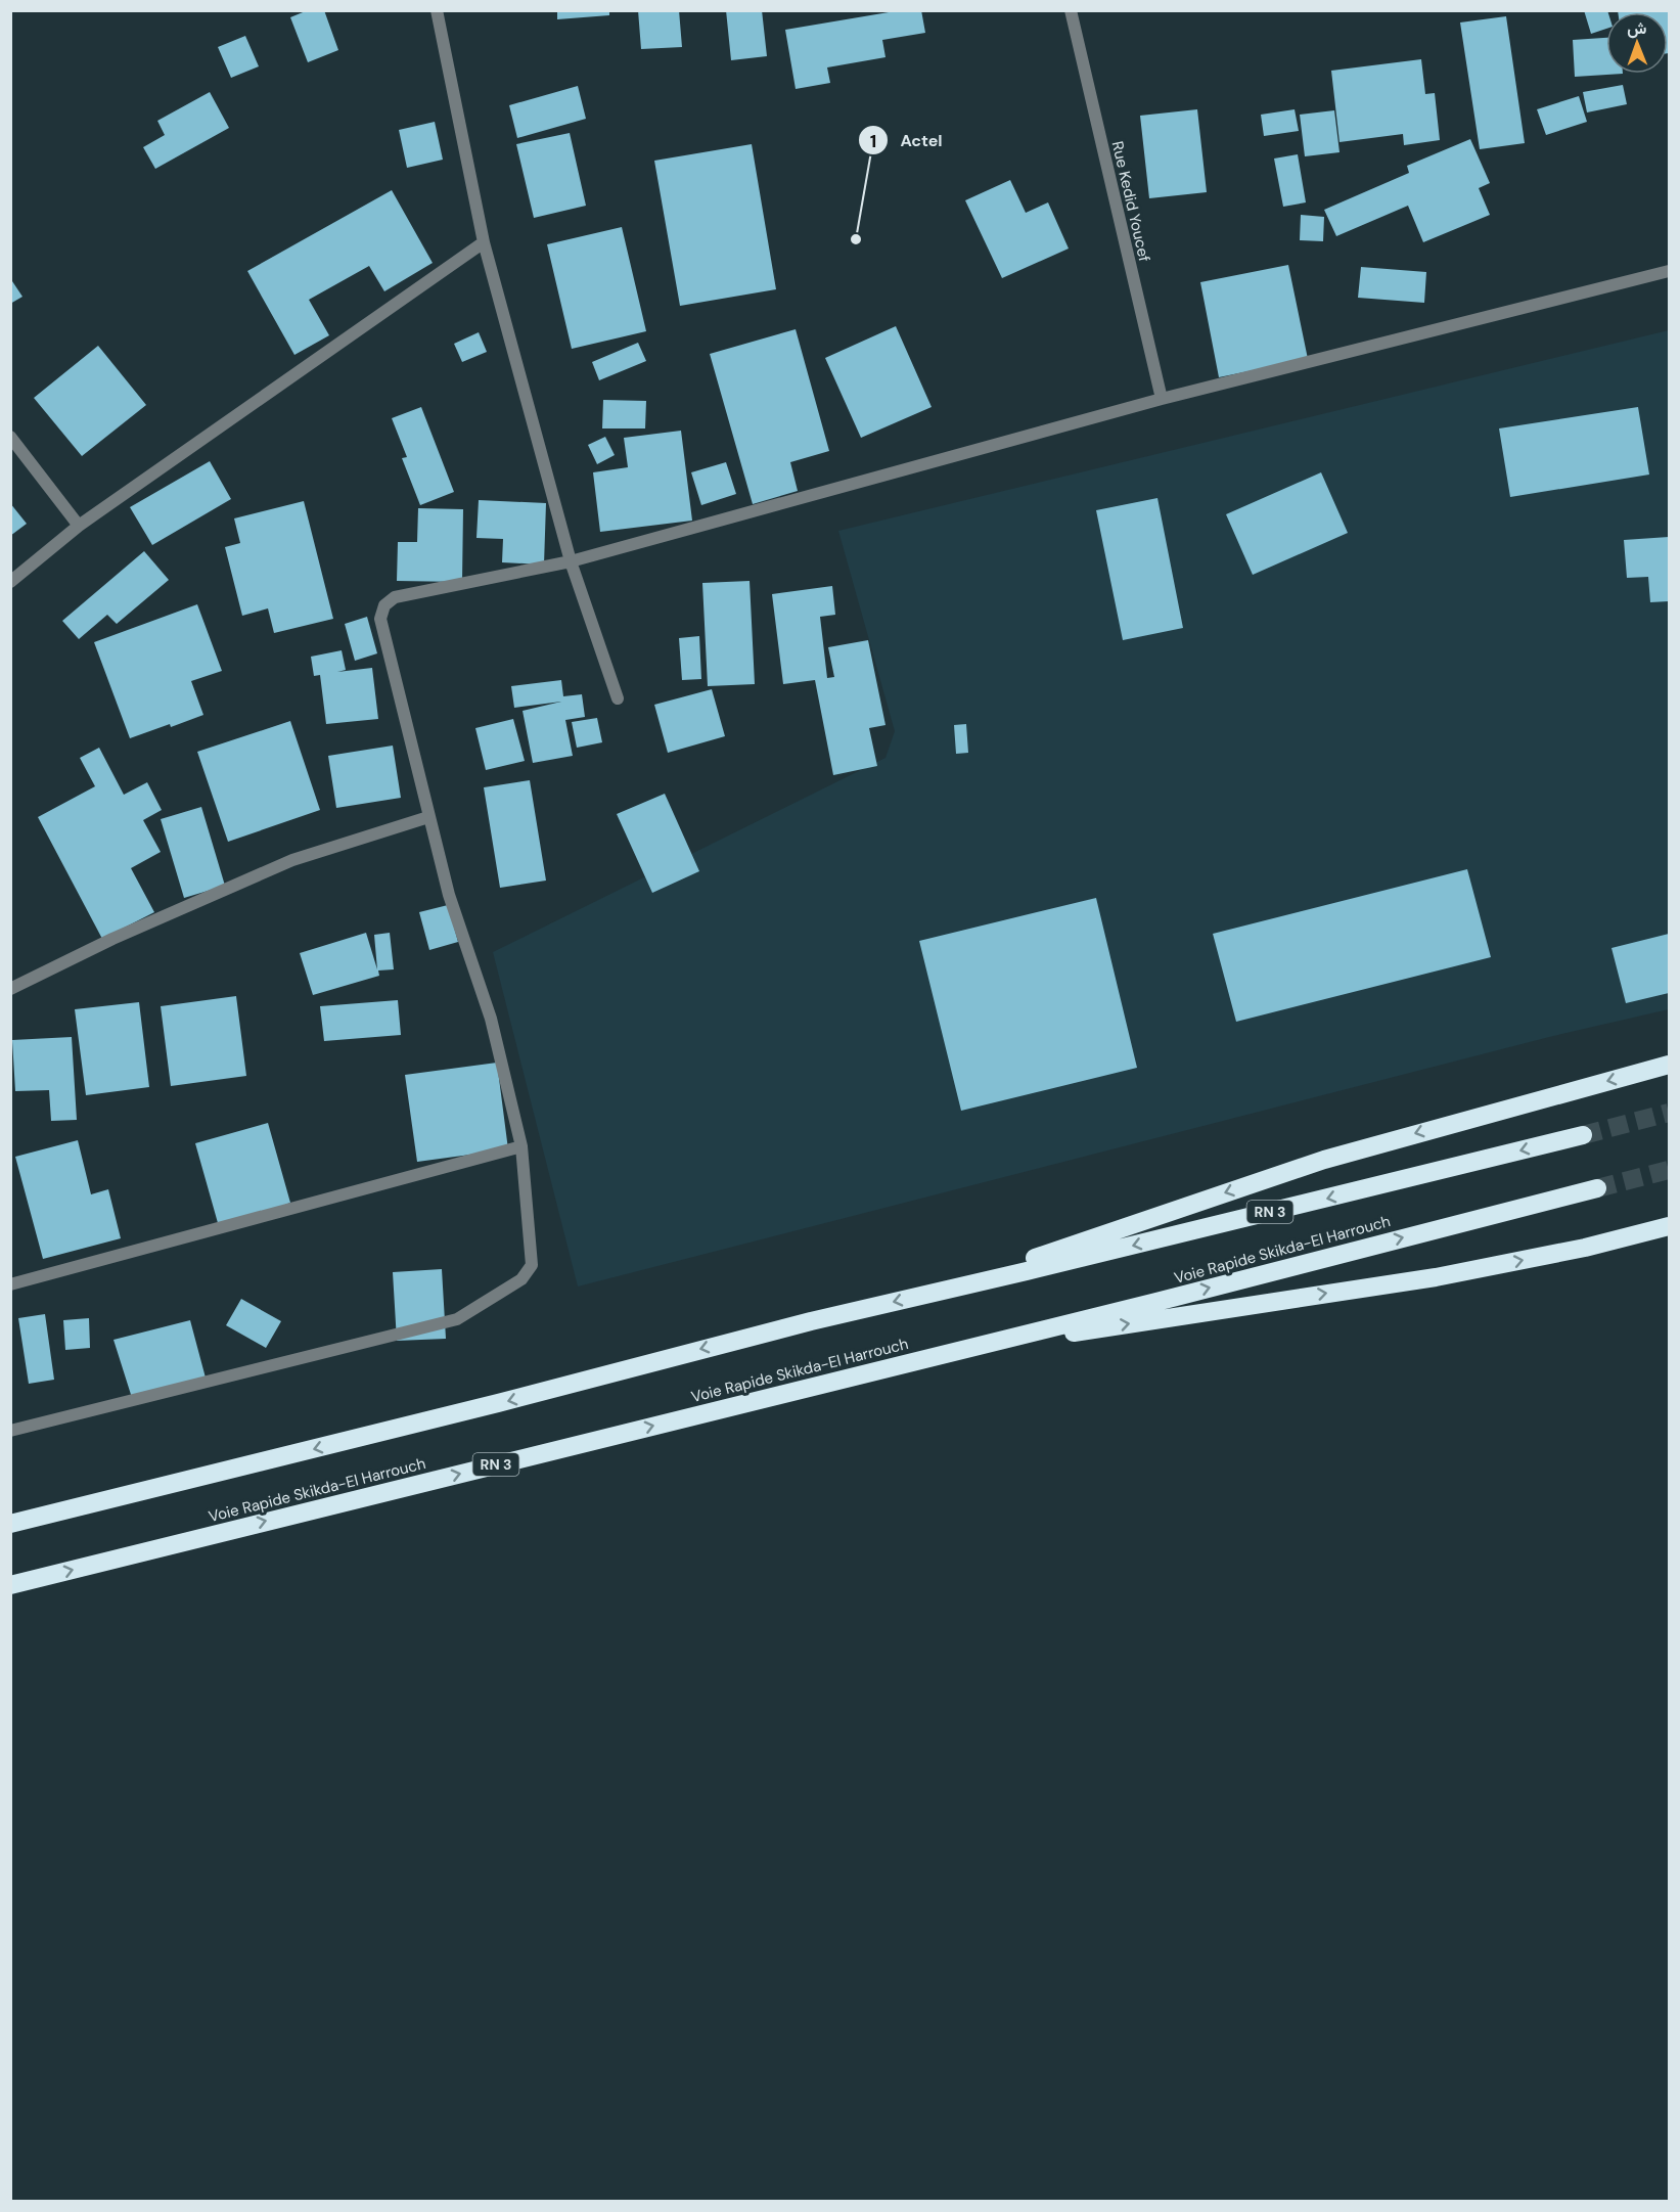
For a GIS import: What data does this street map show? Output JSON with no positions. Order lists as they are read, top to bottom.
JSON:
{
  "streets": {
    "highway": ["RN 3", "Voie Rapide Skikda-El Harrouch"],
    "street": ["Rue Kedid Youcef"]
  },
  "places": ["Actel"],
  "north": "top"
}
